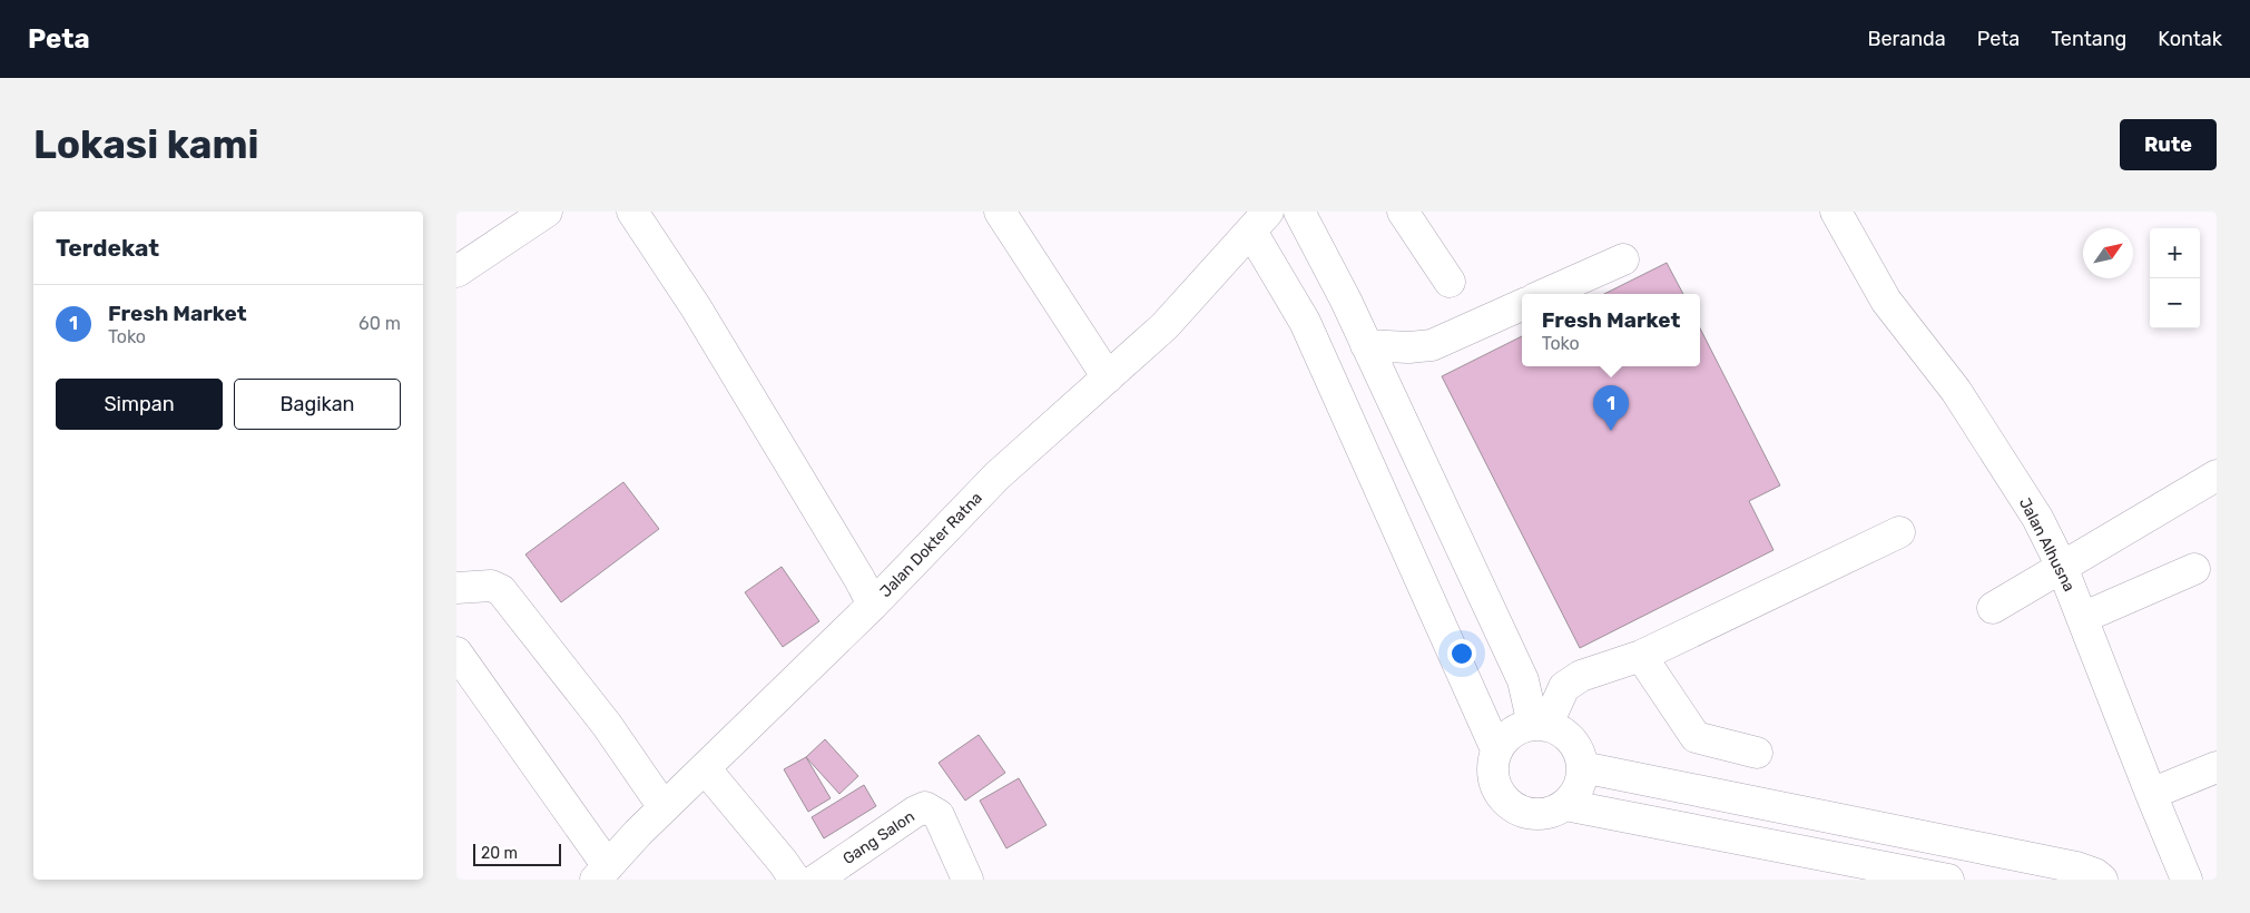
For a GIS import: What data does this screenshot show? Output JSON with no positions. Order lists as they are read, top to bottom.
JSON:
{
  "streets": {
    "street": ["Jalan Dokter Ratna", "Jalan Alhusna", "Gang Salon"]
  },
  "scale_bar": "20 m",
  "north": "top right",
  "page": {
    "header": "Peta",
    "nav": [
      "Beranda",
      "Peta",
      "Tentang",
      "Kontak"
    ],
    "buttons": [
      "Rute",
      ["Simpan", "Bagikan"]
    ],
    "title": "Lokasi kami",
    "heading": "Terdekat",
    "map_buttons": ["+", "−"],
    "list": [
      {
        "mark": "1",
        "name": "Fresh Market",
        "note": "Toko",
        "value": "60 m"
      }
    ],
    "popup": ["Fresh Market", "Toko"],
    "pins": "1",
    "scale": "20 m"
  }
}
